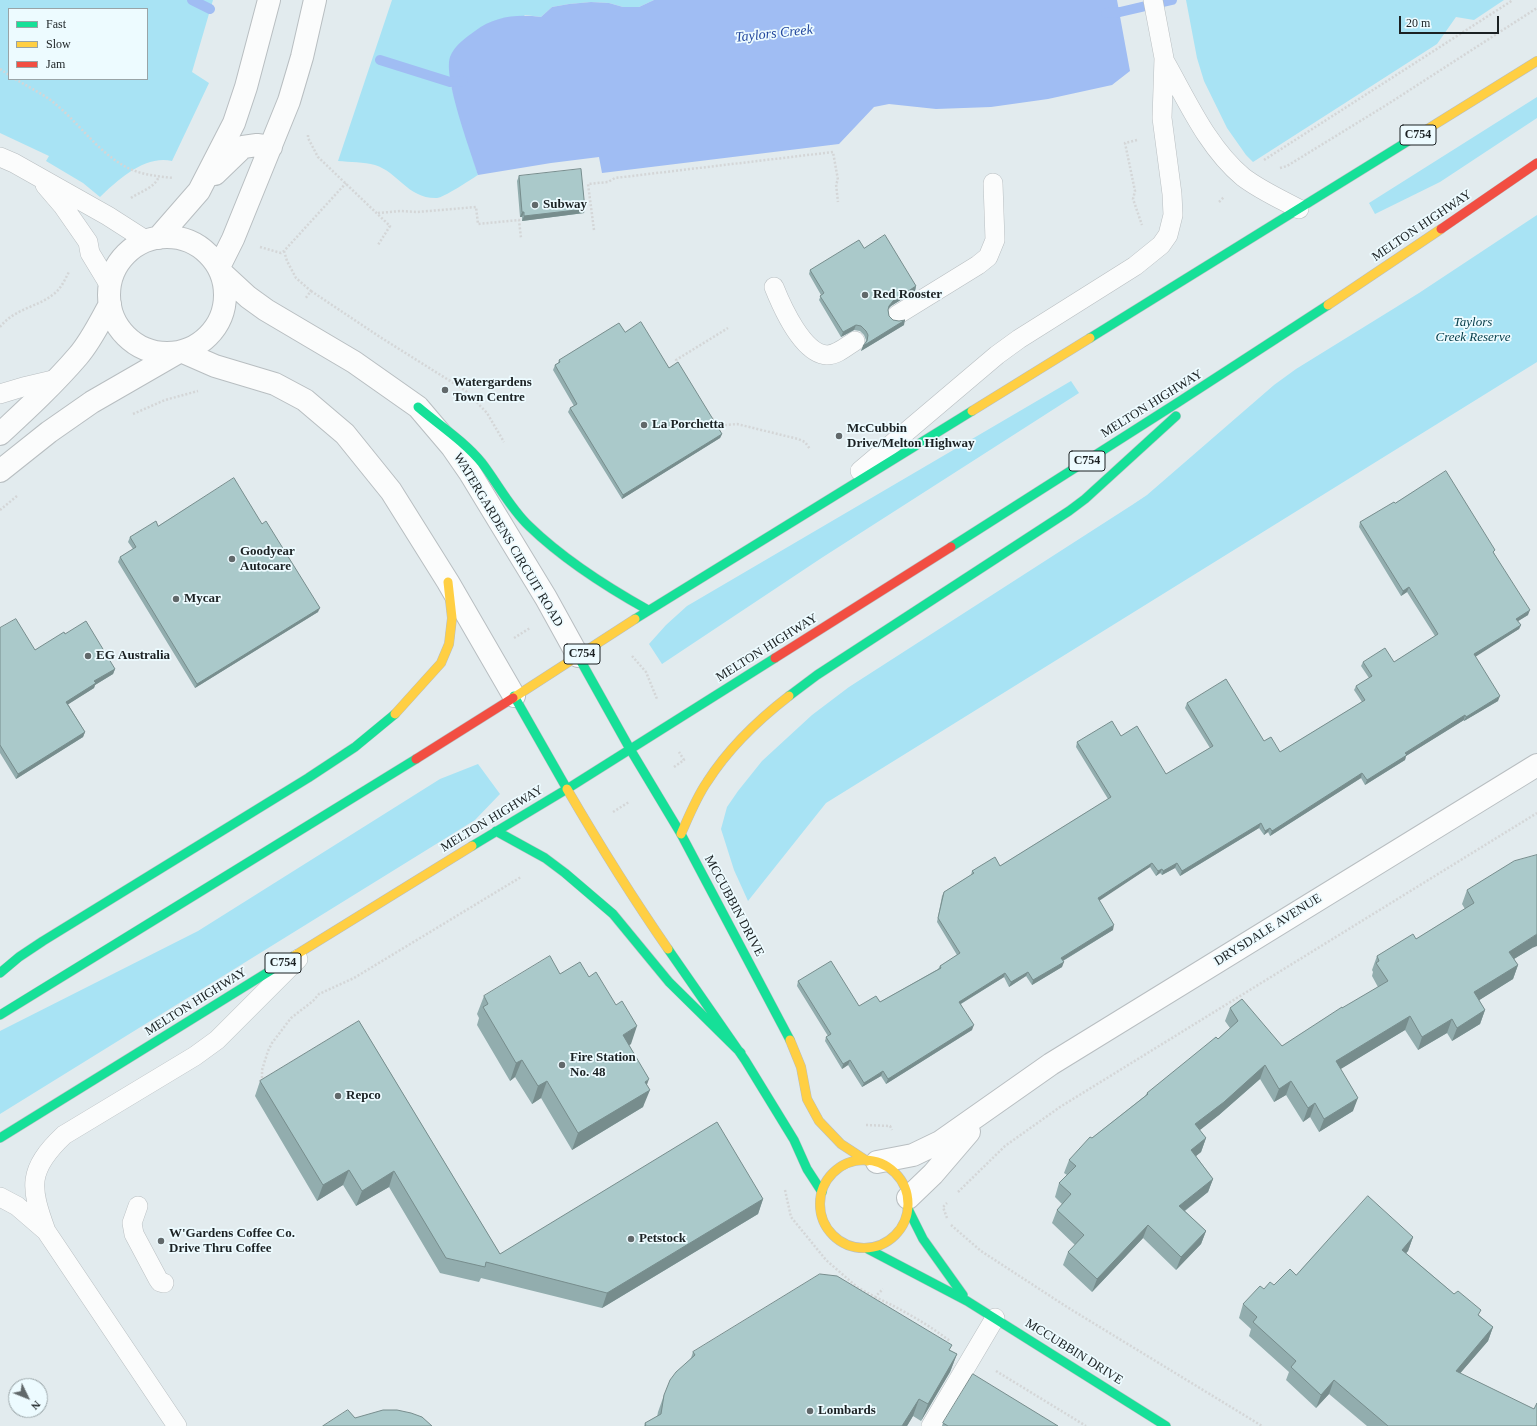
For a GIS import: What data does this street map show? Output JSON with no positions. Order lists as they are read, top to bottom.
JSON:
{
  "streets": {
    "main road": ["C754", "MELTON HIGHWAY", "MCCUBBIN DRIVE"],
    "street": ["WATERGARDENS CIRCUIT ROAD", "DRYSDALE AVENUE"]
  },
  "crossings": [
    ["C754", "WATERGARDENS CIRCUIT ROAD"],
    ["C754", "MCCUBBIN DRIVE"],
    ["MELTON HIGHWAY", "MCCUBBIN DRIVE"],
    ["WATERGARDENS CIRCUIT ROAD", "MCCUBBIN DRIVE"],
    ["MCCUBBIN DRIVE", "DRYSDALE AVENUE"]
  ],
  "water": ["Taylors Creek"],
  "parks": ["Taylors Creek Reserve"],
  "places": [
    "Subway",
    "Red Rooster",
    "Watergardens Town Centre",
    "La Porchetta",
    "McCubbin Drive/Melton Highway",
    "Goodyear Autocare",
    "Mycar",
    "EG Australia",
    "Fire Station No. 48",
    "Repco",
    "Petstock",
    "W'Gardens Coffee Co. Drive Thru Coffee",
    "Lombards"
  ],
  "legend": ["Fast", "Slow", "Jam"],
  "scale_bar": "20 m",
  "north": "bottom right"
}
